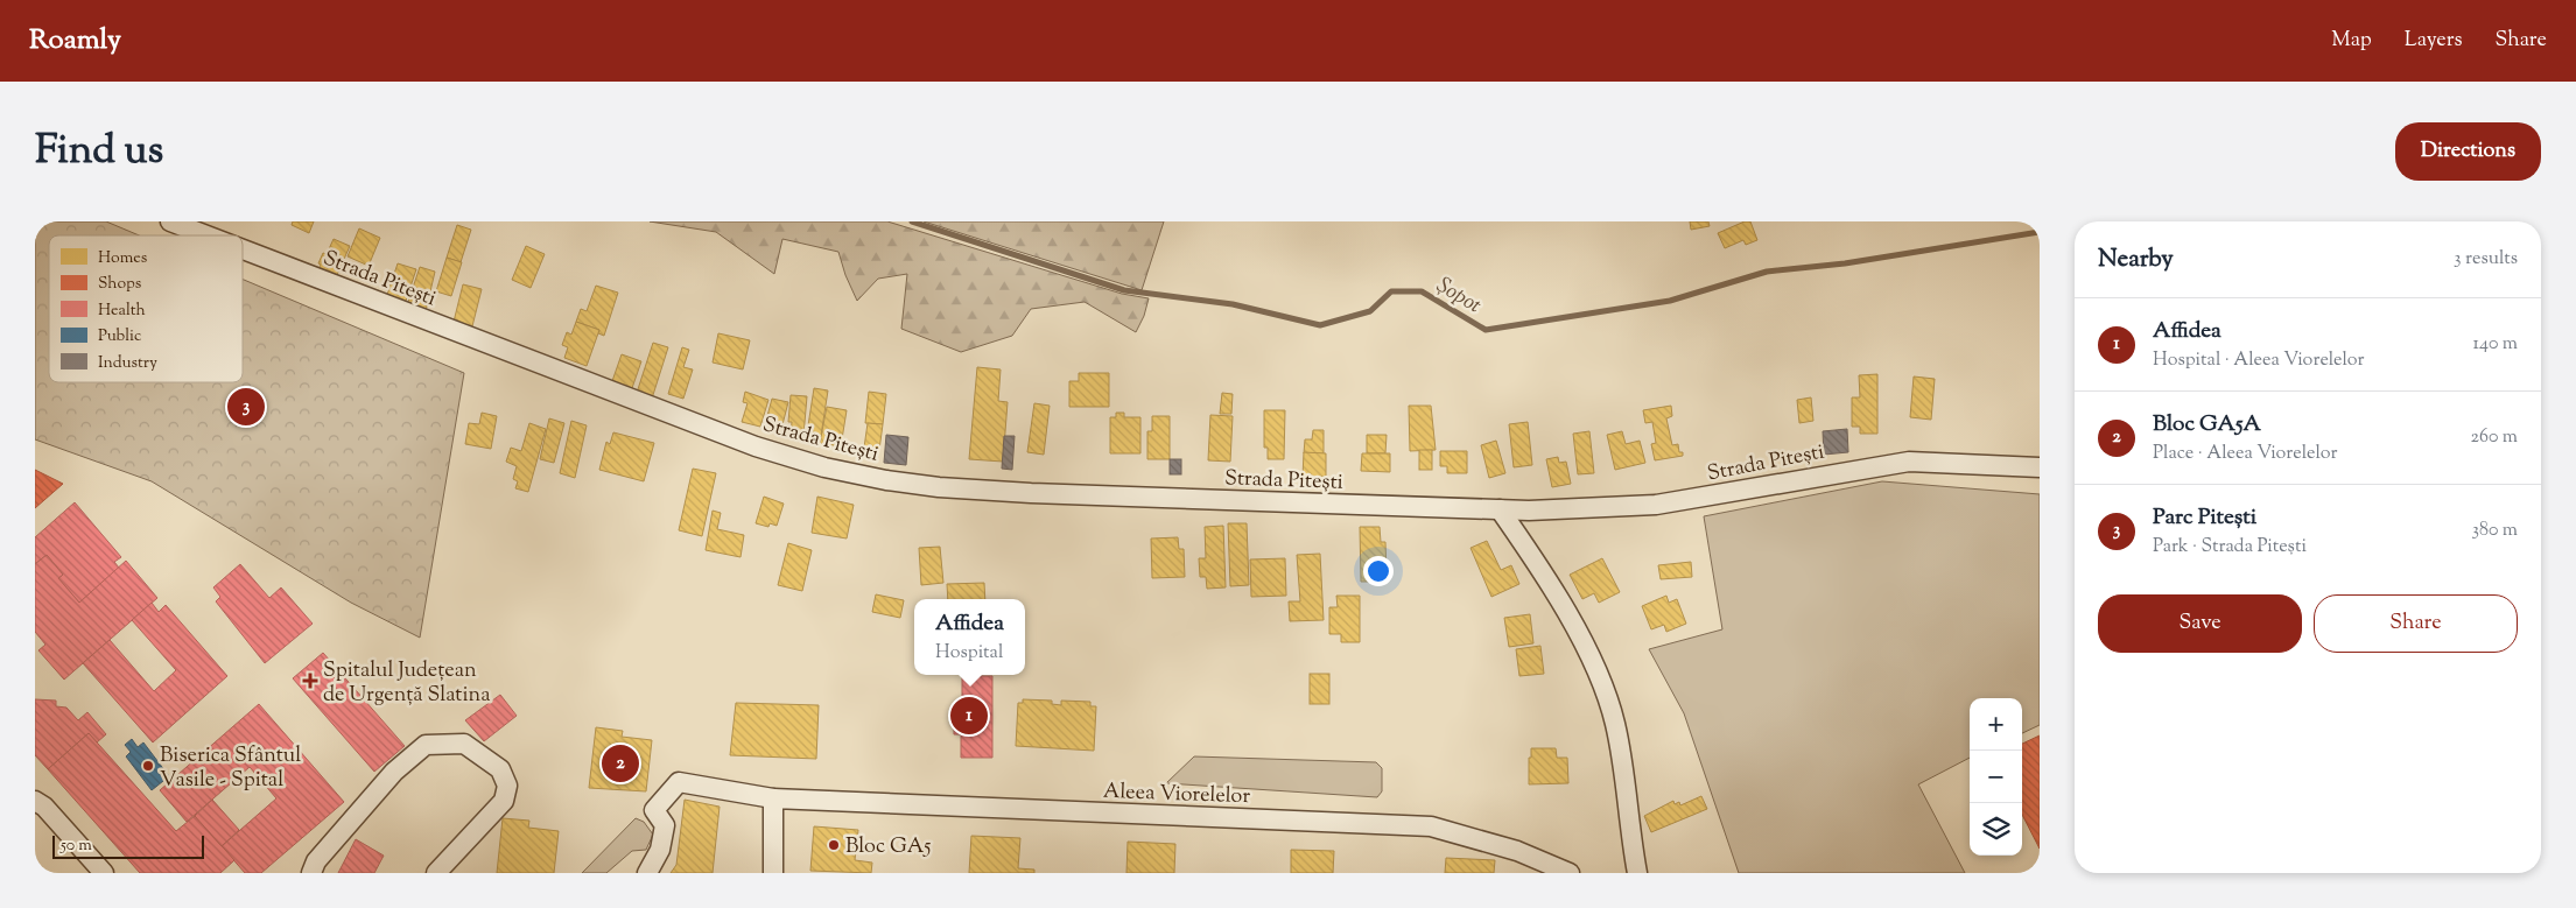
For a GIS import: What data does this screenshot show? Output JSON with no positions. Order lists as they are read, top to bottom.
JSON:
{
  "streets": {
    "street": ["Strada Pitești", "Aleea Viorelelor"]
  },
  "water": ["Șopot"],
  "places": {
    "health": ["Spitalul Județean de Urgență Slatina"],
    "other": ["Biserica Sfântul Vasile - Spital", "Bloc GA5"]
  },
  "legend": [
    "Homes",
    "Shops",
    "Health",
    "Public",
    "Industry"
  ],
  "scale_bar": "50 m",
  "page": {
    "header": "Roamly",
    "nav": ["Map", "Layers", "Share"],
    "title": "Find us",
    "buttons": [
      "Directions",
      ["Save", "Share"]
    ],
    "heading": ["Nearby", "3 results"],
    "list": [
      {
        "mark": "1",
        "name": "Affidea",
        "note": "Hospital · Aleea Viorelelor",
        "value": "140 m"
      },
      {
        "mark": "2",
        "name": "Bloc GA5A",
        "note": "Place · Aleea Viorelelor",
        "value": "260 m"
      },
      {
        "mark": "3",
        "name": "Parc Pitești",
        "note": "Park · Strada Pitești",
        "value": "380 m"
      }
    ],
    "pins": ["3", "1", "2"],
    "popup": ["Affidea", "Hospital"],
    "map_buttons": ["+", "−"],
    "scale": "50 m"
  }
}
